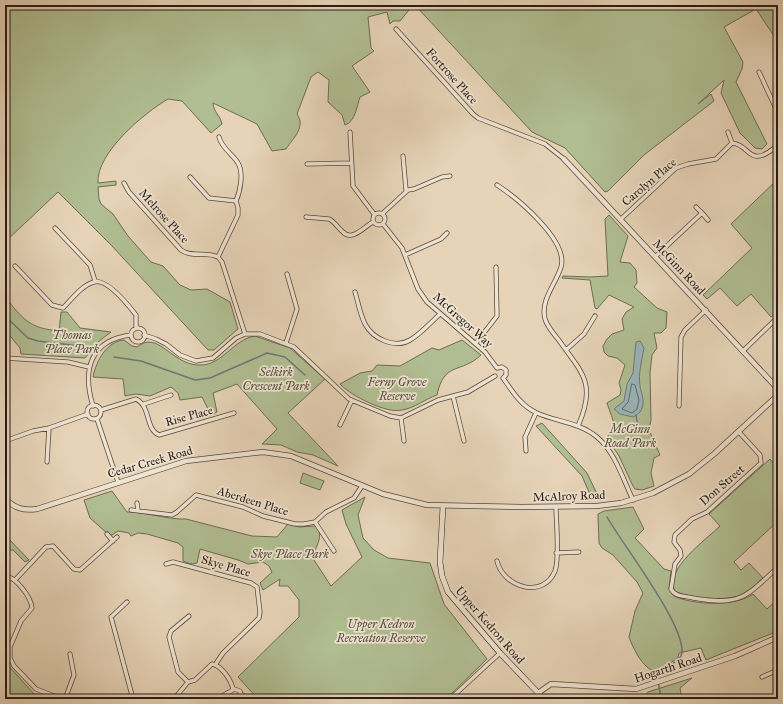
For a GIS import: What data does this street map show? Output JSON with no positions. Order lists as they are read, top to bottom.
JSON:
{
  "streets": {
    "main road": ["Upper Kedron Road"],
    "street": [
      "Fortrose Place",
      "Carolyn Place",
      "Melrose Place",
      "McGinn Road",
      "McGregor Way",
      "Rise Place",
      "Cedar Creek Road",
      "Don Street",
      "McAlroy Road",
      "Aberdeen Place",
      "Skye Place",
      "Hogarth Road"
    ]
  },
  "crossings": [
    ["Fortrose Place", "McGinn Road"],
    ["Carolyn Place", "McGinn Road"],
    ["Cedar Creek Road", "McAlroy Road"],
    ["Don Street", "McAlroy Road"],
    ["McAlroy Road", "Upper Kedron Road"],
    ["Upper Kedron Road", "Hogarth Road"]
  ],
  "parks": [
    "Thomas Place Park",
    "Selkirk Crescent Park",
    "Ferny Grove Reserve",
    "McGinn Road Park",
    "Skye Place Park",
    "Upper Kedron Recreation Reserve"
  ]
}
